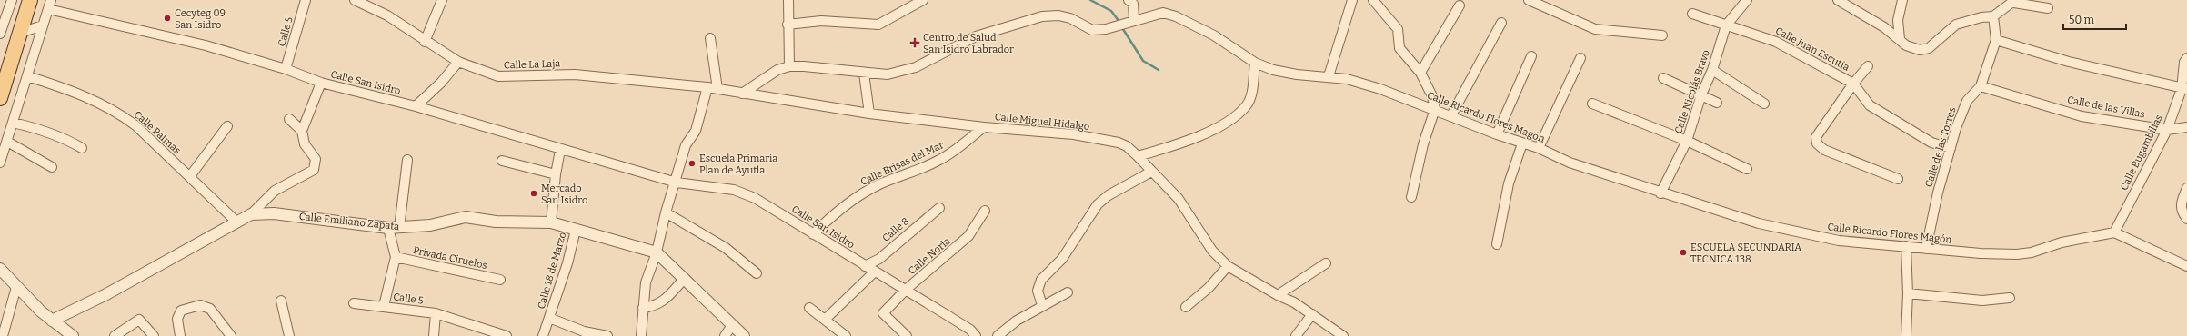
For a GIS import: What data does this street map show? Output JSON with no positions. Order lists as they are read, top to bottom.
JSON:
{
  "streets": {
    "street": [
      "Calle 5",
      "Calle Juan Escutia",
      "Calle La Laja",
      "Calle San Isidro",
      "Calle Nicolás Bravo",
      "Calle de las Villas",
      "Calle Ricardo Flores Magón",
      "Calle Miguel Hidalgo",
      "Calle Palmas",
      "Calle de las Torres",
      "Calle Bugambilias",
      "Calle Brisas del Mar",
      "Calle Emiliano Zapata",
      "Calle 8",
      "Calle Noria",
      "Privada Ciruelos",
      "Calle 18 de Marzo"
    ]
  },
  "crossings": [
    ["Calle 5", "Calle San Isidro"],
    ["Calle 5", "Calle Emiliano Zapata"],
    ["Calle 5", "Privada Ciruelos"],
    ["Calle Juan Escutia", "Calle Nicolás Bravo"],
    ["Calle Juan Escutia", "Calle de las Torres"],
    ["Calle La Laja", "Calle Miguel Hidalgo"],
    ["Calle San Isidro", "Calle Brisas del Mar"],
    ["Calle San Isidro", "Calle 8"],
    ["Calle San Isidro", "Calle Noria"],
    ["Calle San Isidro", "Calle 18 de Marzo"],
    ["Calle Nicolás Bravo", "Calle Ricardo Flores Magón"],
    ["Calle de las Villas", "Calle de las Torres"],
    ["Calle de las Villas", "Calle Bugambilias"],
    ["Calle Ricardo Flores Magón", "Calle de las Torres"],
    ["Calle Ricardo Flores Magón", "Calle Bugambilias"],
    ["Calle Miguel Hidalgo", "Calle Brisas del Mar"],
    ["Calle Emiliano Zapata", "Calle 18 de Marzo"]
  ],
  "places": {
    "other": [
      "Cecyteg 09 San Isidro",
      "Escuela Primaria Plan de Ayutla",
      "Mercado San Isidro",
      "ESCUELA SECUNDARIA TECNICA 138"
    ],
    "health": ["Centro de Salud San Isidro Labrador"]
  },
  "scale_bar": "50 m"
}
